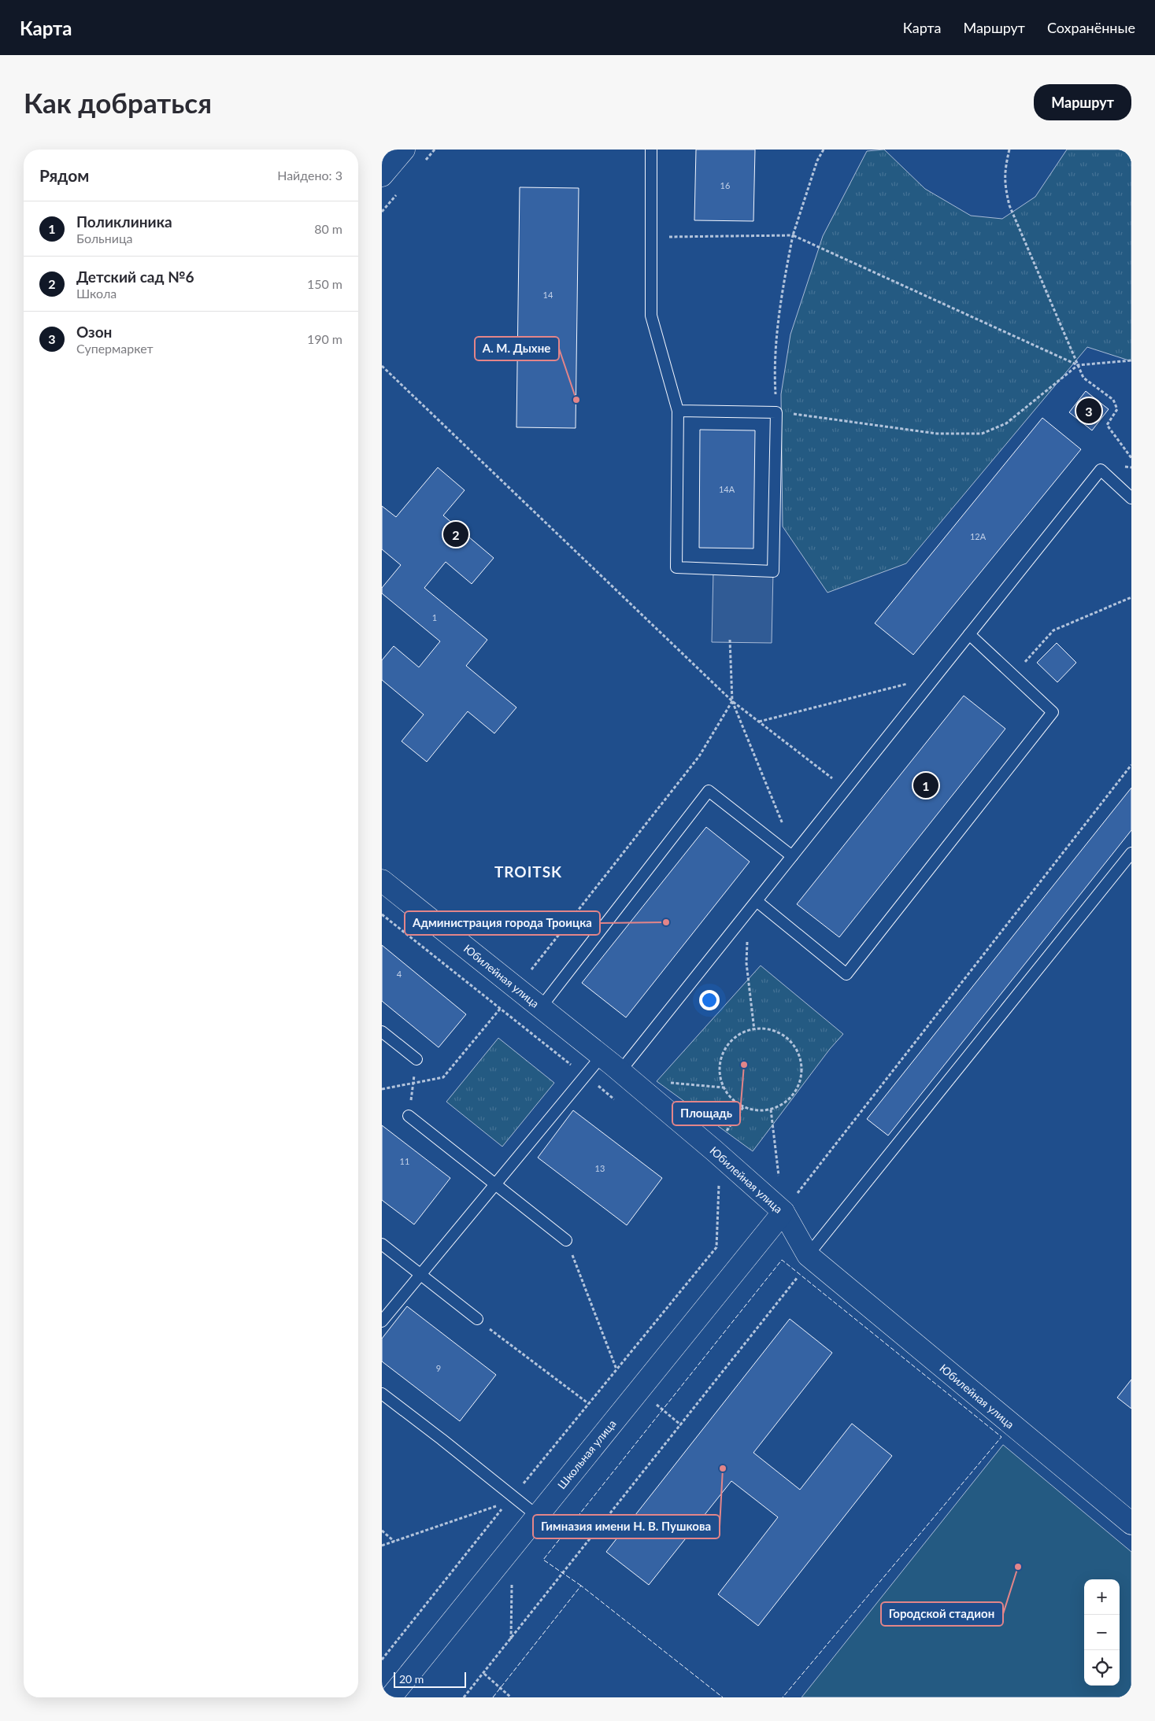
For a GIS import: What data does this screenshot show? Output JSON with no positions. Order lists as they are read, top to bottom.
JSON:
{
  "streets": {
    "street": ["Юбилейная улица", "Школьная улица"]
  },
  "crossings": [
    ["Юбилейная улица", "Школьная улица"]
  ],
  "districts": ["TROITSK"],
  "places": [
    "А. М. Дыхне",
    "Администрация города Троицка",
    "Площадь",
    "Гимназия имени Н. В. Пушкова",
    "Городской стадион"
  ],
  "house_numbers": [
    "16",
    "14",
    "14А",
    "12А",
    "1",
    "4",
    "11",
    "13",
    "9"
  ],
  "scale_bar": "20 m",
  "page": {
    "header": "Карта",
    "nav": ["Карта", "Маршрут", "Сохранённые"],
    "buttons": "Маршрут",
    "title": "Как добраться",
    "heading": ["Рядом", "Найдено: 3"],
    "list": [
      {
        "mark": "1",
        "name": "Поликлиника",
        "note": "Больница",
        "value": "80 m"
      },
      {
        "mark": "2",
        "name": "Детский сад №6",
        "note": "Школа",
        "value": "150 m"
      },
      {
        "mark": "3",
        "name": "Озон",
        "note": "Супермаркет",
        "value": "190 m"
      }
    ],
    "pins": ["3", "2", "1"],
    "map_buttons": ["+", "−"],
    "scale": "20 m"
  }
}
